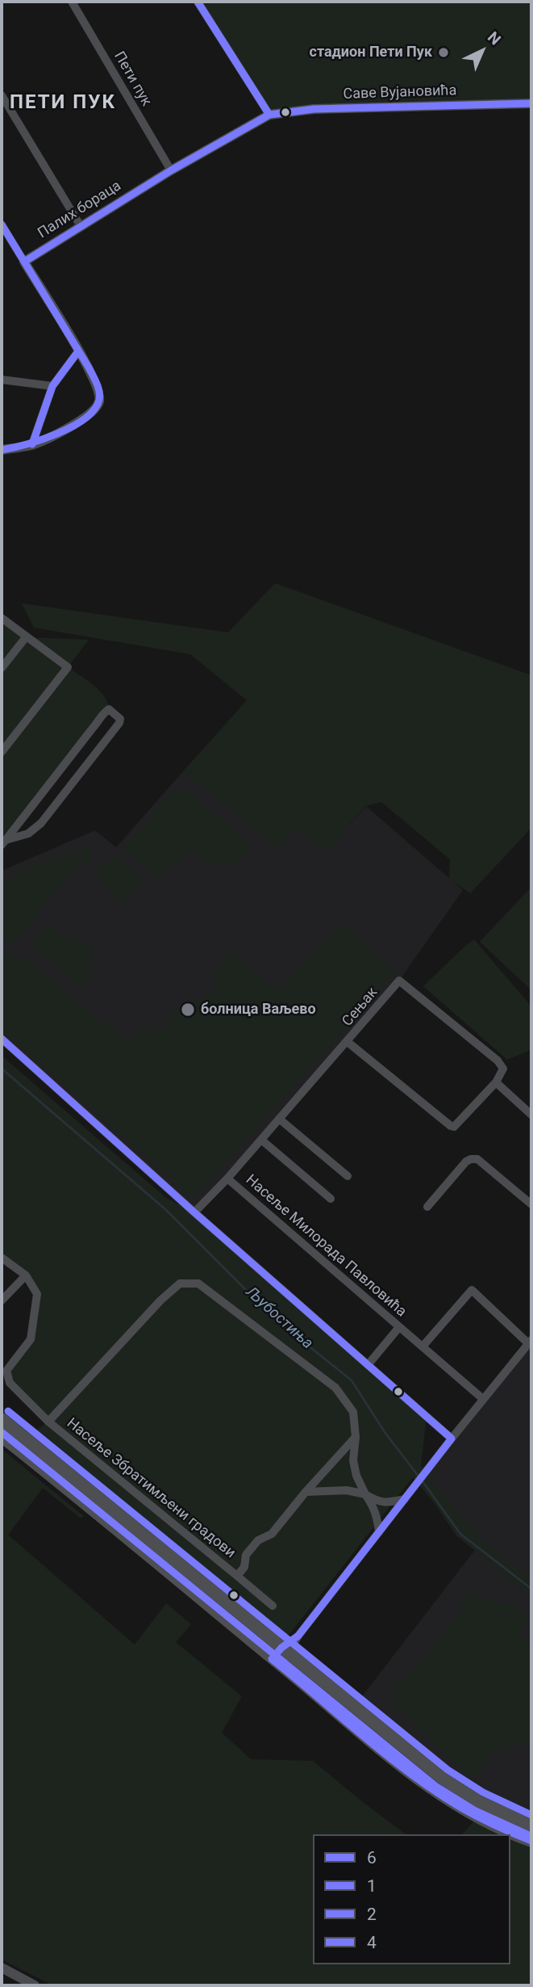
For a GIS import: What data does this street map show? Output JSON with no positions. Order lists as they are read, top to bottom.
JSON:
{
  "streets": {
    "street": [
      "Пети пук",
      "Саве Вујановића",
      "Палих бораца",
      "Сењак",
      "Насеље Милорада Павловића",
      "Насеље Збратимљени градови"
    ]
  },
  "crossings": [
    ["Пети пук", "Палих бораца"],
    ["Саве Вујановића", "Палих бораца"],
    ["Сењак", "Насеље Милорада Павловића"]
  ],
  "districts": ["ПЕТИ ПУК"],
  "water": ["Љубостиња"],
  "places": ["стадион Пети Пук", "болница Ваљево"],
  "lines": [
    "transit line 1",
    "transit line 6",
    "transit line 4",
    "transit line 2"
  ],
  "legend": [
    "6",
    "1",
    "2",
    "4"
  ],
  "north": "top right"
}
